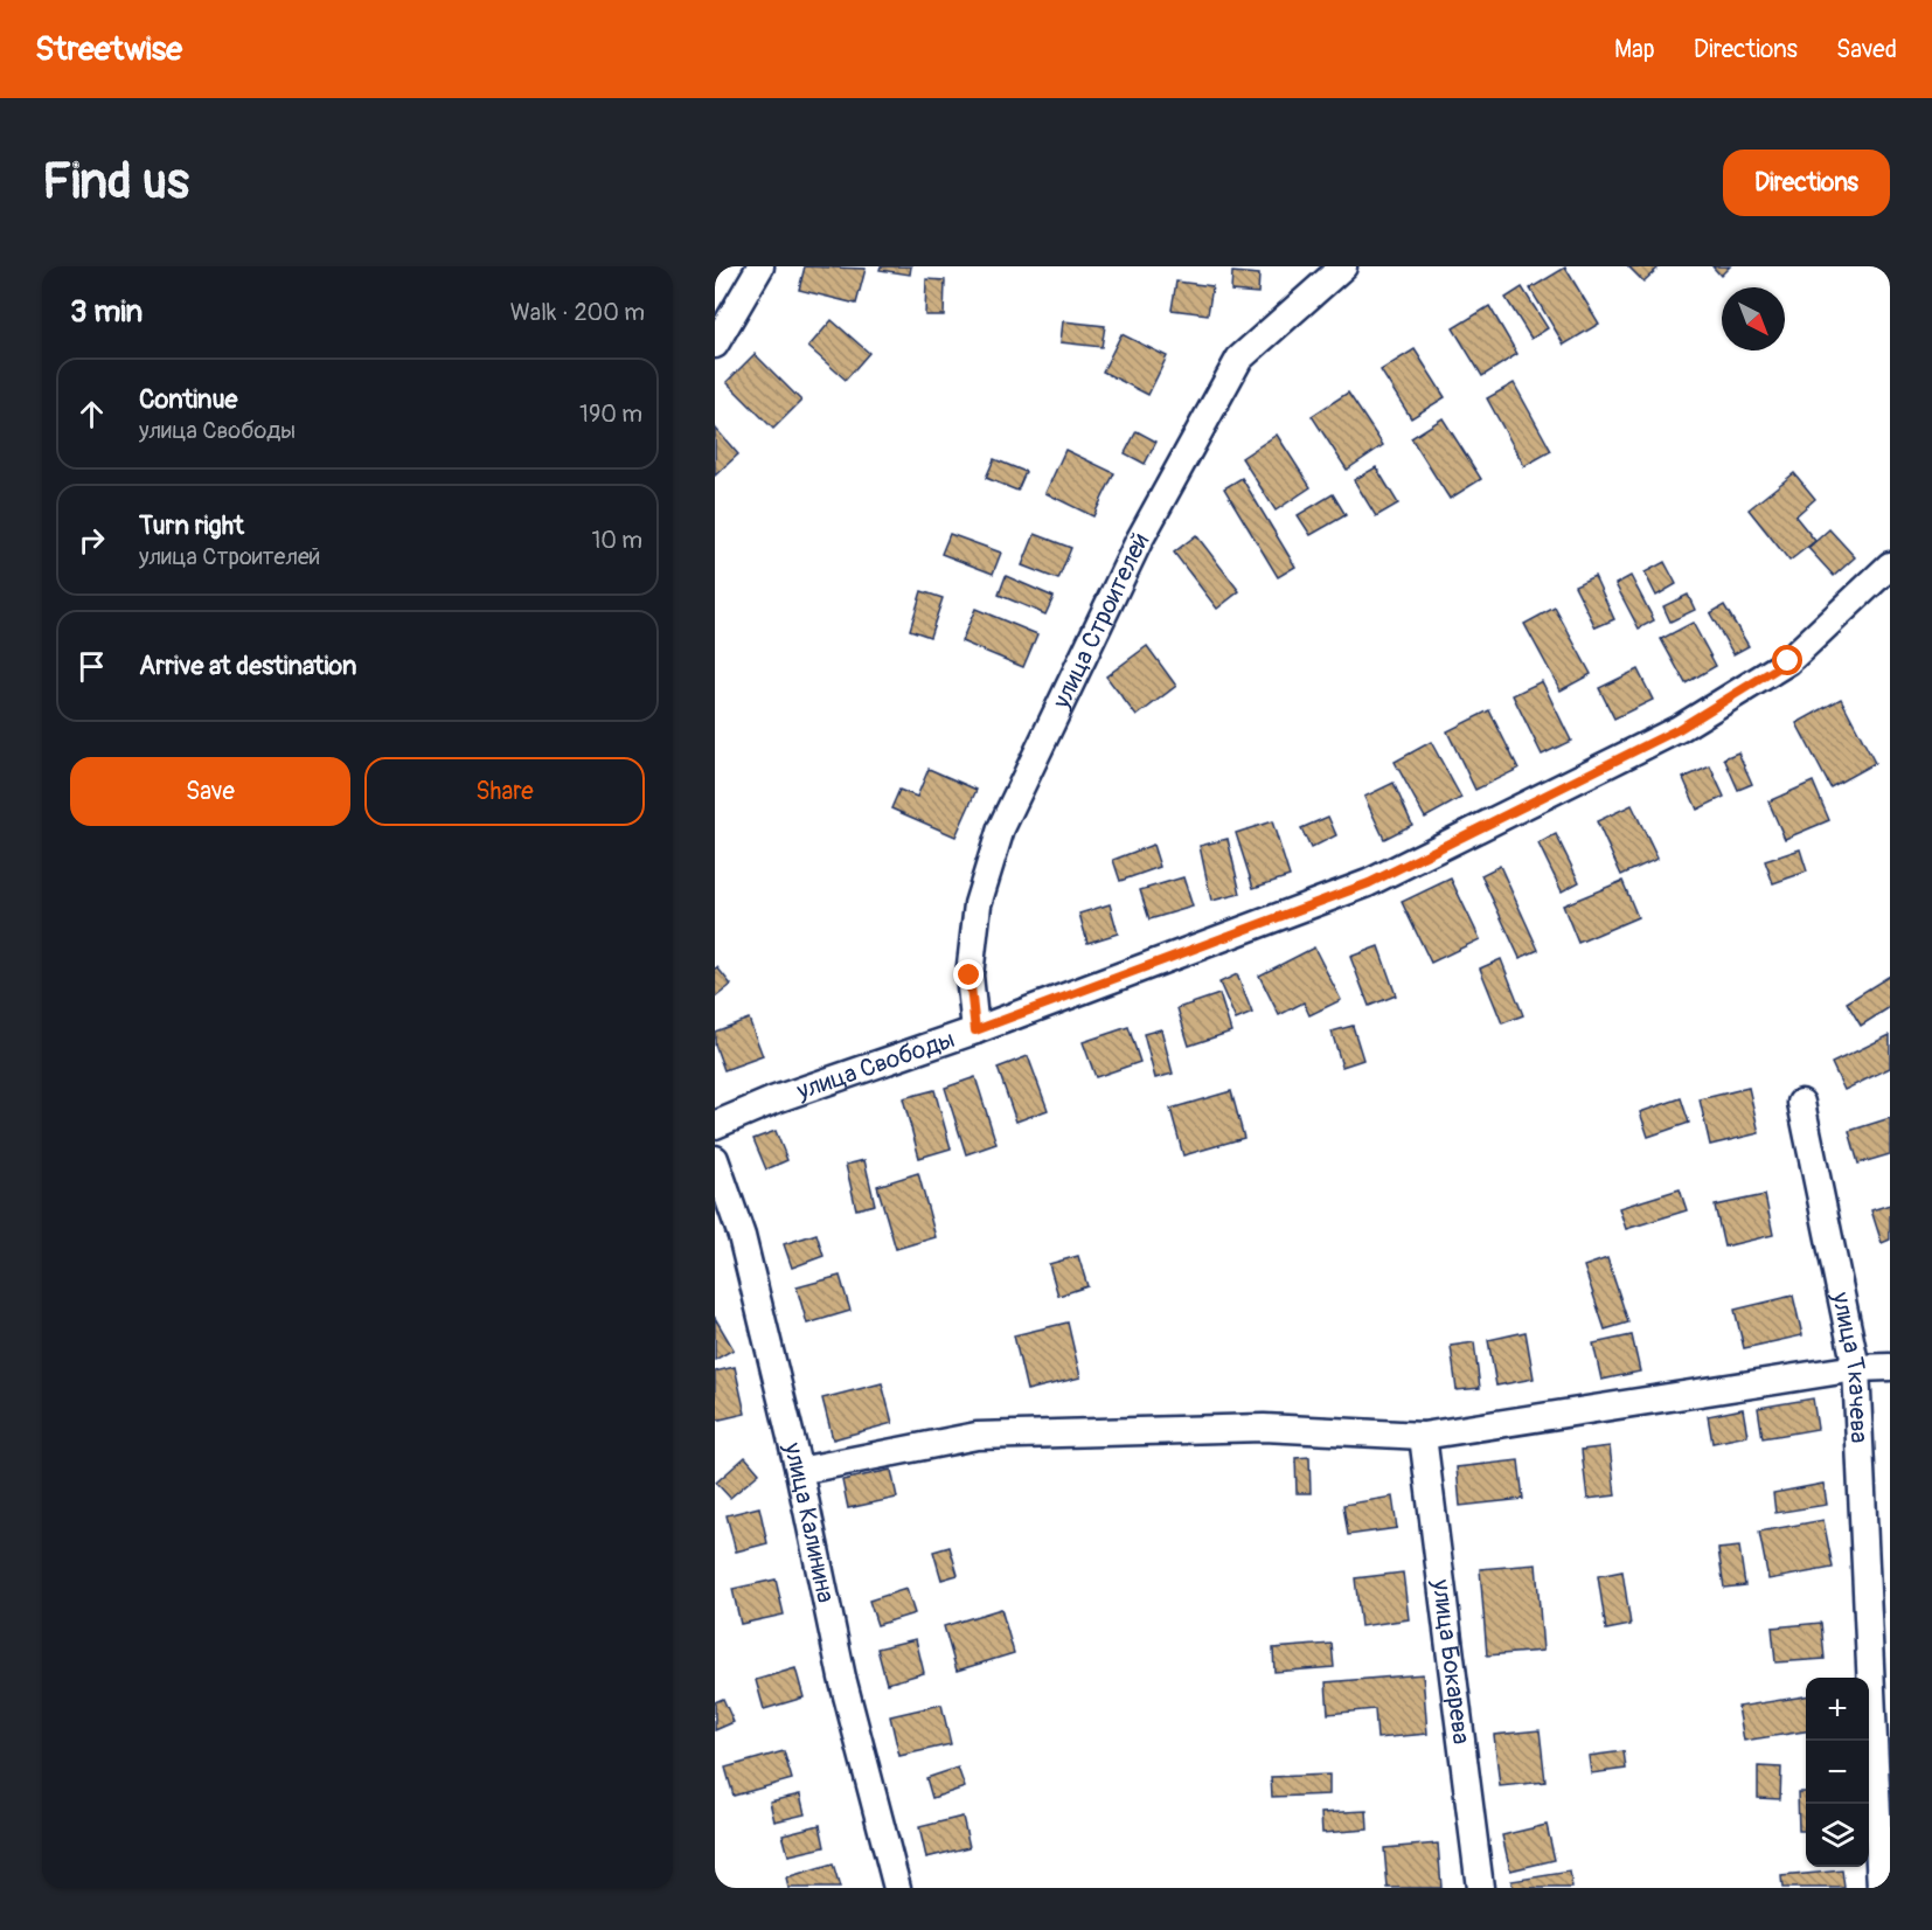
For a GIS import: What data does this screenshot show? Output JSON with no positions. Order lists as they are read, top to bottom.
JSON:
{
  "streets": {
    "street": [
      "улица Строителей",
      "улица Свободы",
      "улица Ткачева",
      "улица Калинина",
      "улица Бокарева"
    ]
  },
  "crossings": [
    ["улица Строителей", "улица Свободы"]
  ],
  "north": "bottom right",
  "page": {
    "header": "Streetwise",
    "nav": ["Map", "Directions", "Saved"],
    "buttons": [
      "Directions",
      ["Save", "Share"]
    ],
    "title": "Find us",
    "heading": ["3 min", "Walk · 200 m"],
    "list": [
      ["Continue", "улица Свободы", "190 m"],
      ["Turn right", "улица Строителей", "10 m"],
      "Arrive at destination"
    ],
    "map_buttons": ["+", "−"]
  }
}
